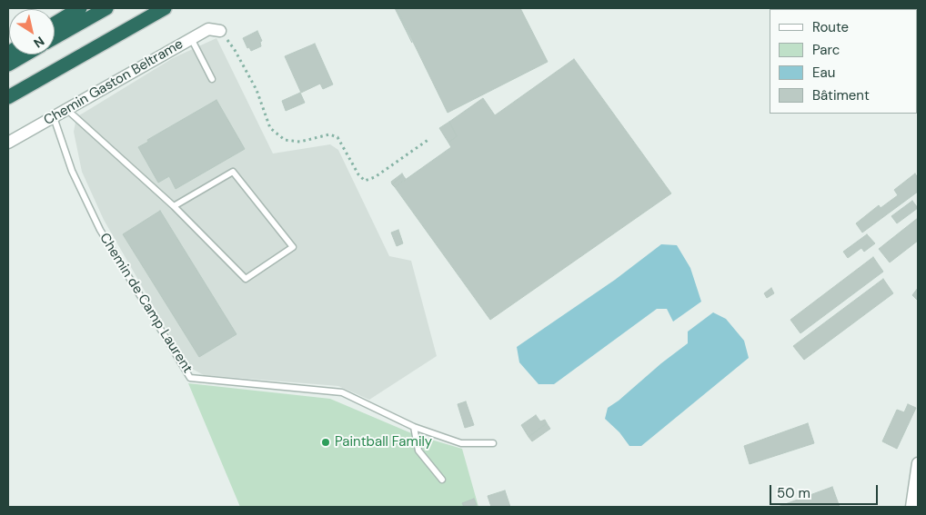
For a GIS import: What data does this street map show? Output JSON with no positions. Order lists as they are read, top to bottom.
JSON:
{
  "streets": {
    "street": ["Chemin Gaston Beltrame"],
    "lane": ["Chemin de Camp Laurent"]
  },
  "crossings": [
    ["Chemin Gaston Beltrame", "Chemin de Camp Laurent"]
  ],
  "places": ["Paintball Family"],
  "legend": [
    "Route",
    "Parc",
    "Eau",
    "Bâtiment"
  ],
  "scale_bar": "50 m",
  "north": "bottom right"
}
